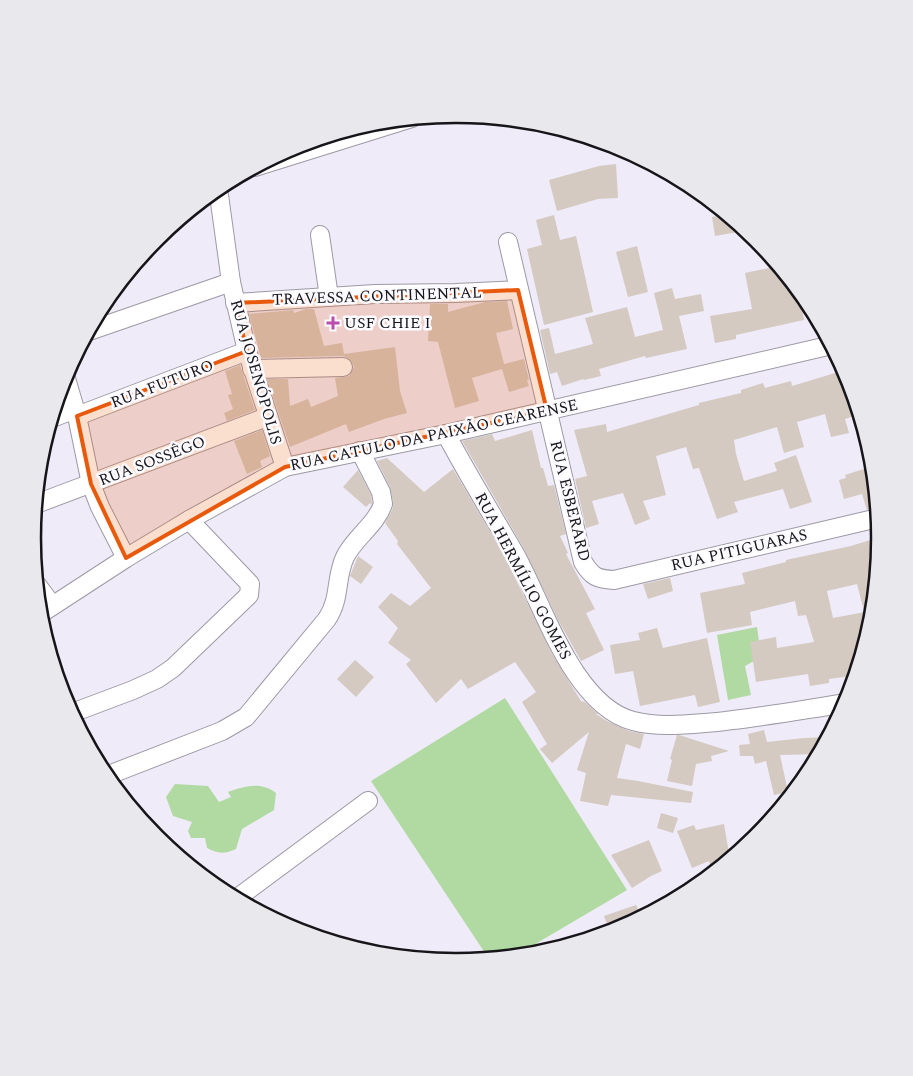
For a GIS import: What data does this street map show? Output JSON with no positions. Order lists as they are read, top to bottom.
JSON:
{
  "streets": {
    "street": [
      "TRAVESSA CONTINENTAL",
      "RUA JOSENÓPOLIS",
      "RUA FUTURO",
      "RUA CATULO DA PAIXÃO CEARENSE",
      "RUA SOSSÊGO",
      "RUA ESBERARD",
      "RUA PITIGUARAS",
      "RUA HERMÍLIO GOMES"
    ]
  },
  "crossings": [
    ["TRAVESSA CONTINENTAL", "RUA JOSENÓPOLIS"],
    ["TRAVESSA CONTINENTAL", "RUA ESBERARD"],
    ["RUA JOSENÓPOLIS", "RUA FUTURO"],
    ["RUA JOSENÓPOLIS", "RUA CATULO DA PAIXÃO CEARENSE"],
    ["RUA JOSENÓPOLIS", "RUA SOSSÊGO"],
    ["RUA CATULO DA PAIXÃO CEARENSE", "RUA ESBERARD"],
    ["RUA CATULO DA PAIXÃO CEARENSE", "RUA HERMÍLIO GOMES"],
    ["RUA ESBERARD", "RUA PITIGUARAS"]
  ],
  "places": {
    "health": ["USF CHIE I"]
  }
}
